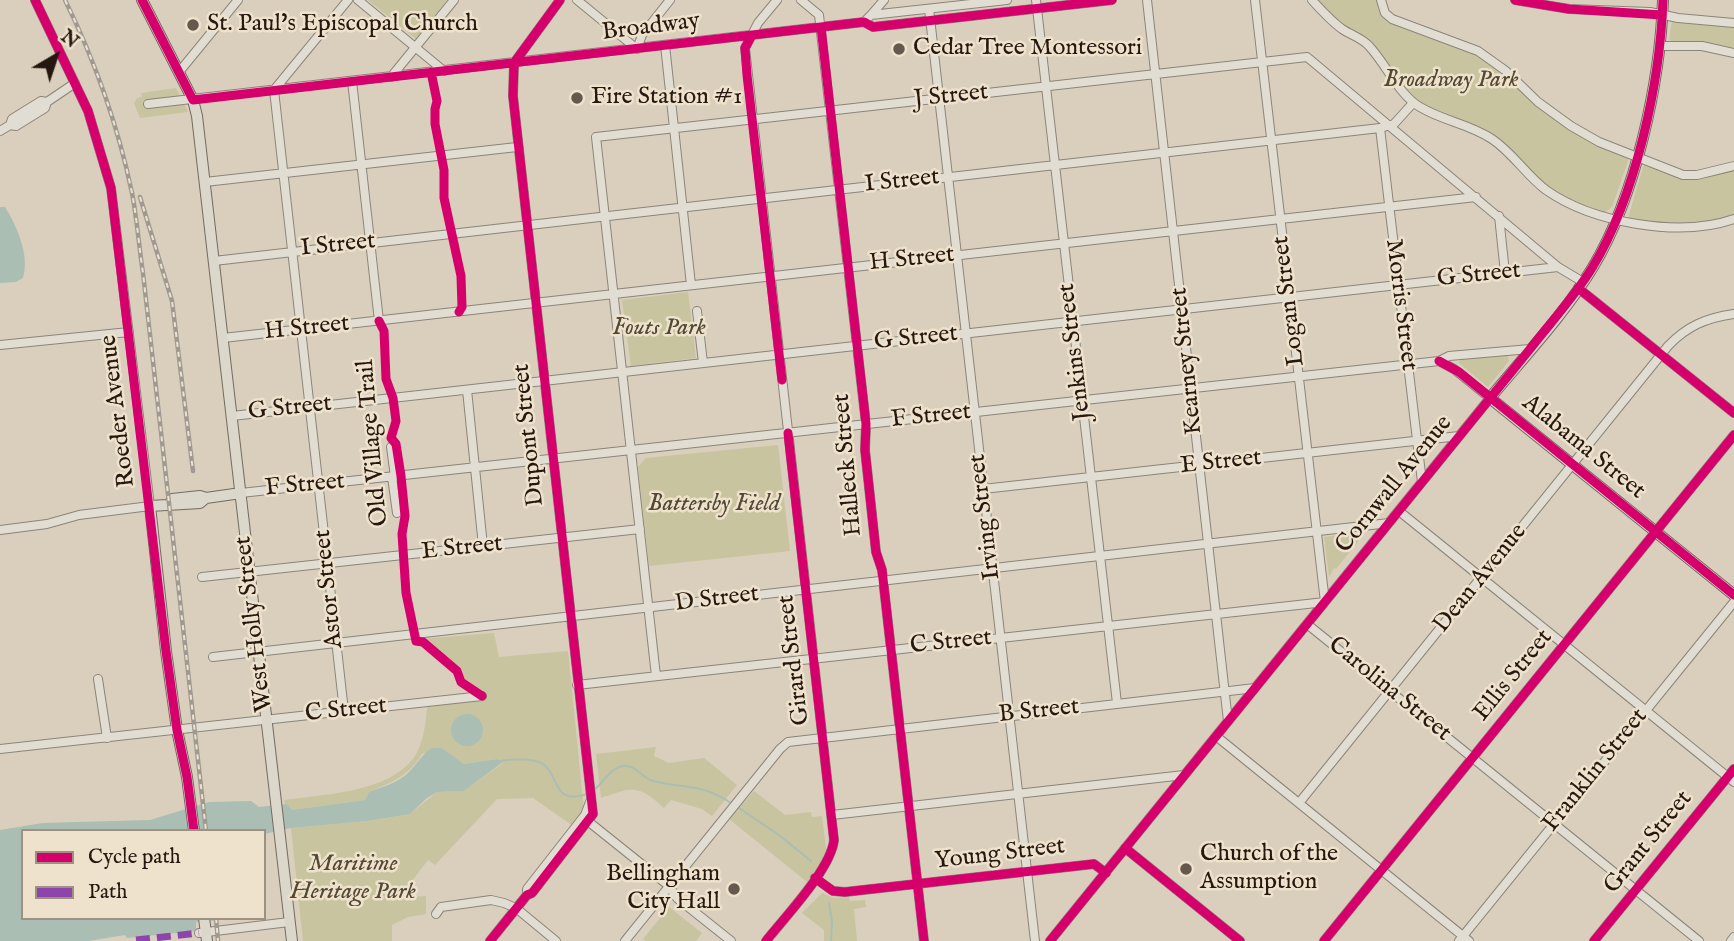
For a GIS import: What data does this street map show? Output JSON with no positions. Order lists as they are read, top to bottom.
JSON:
{
  "streets": {
    "main road": [
      "Roeder Avenue",
      "F Street",
      "Alabama Street",
      "Cornwall Avenue",
      "West Holly Street"
    ],
    "street": [
      "Broadway",
      "J Street",
      "I Street",
      "H Street",
      "G Street",
      "Logan Street",
      "Morris Street",
      "Jenkins Street",
      "Kearney Street",
      "Dupont Street",
      "E Street",
      "Halleck Street",
      "Irving Street",
      "Dean Avenue",
      "Astor Street",
      "D Street",
      "C Street",
      "Girard Street",
      "Ellis Street",
      "Carolina Street",
      "B Street",
      "Franklin Street",
      "Grant Street",
      "Young Street"
    ],
    "cycle path": ["Old Village Trail"]
  },
  "crossings": [
    ["Broadway", "Jenkins Street"],
    ["Broadway", "Dupont Street"],
    ["Broadway", "Halleck Street"],
    ["Broadway", "Irving Street"],
    ["Broadway", "Astor Street"],
    ["Broadway", "West Holly Street"],
    ["Broadway", "Girard Street"],
    ["J Street", "I Street"],
    ["J Street", "Logan Street"],
    ["J Street", "Jenkins Street"],
    ["J Street", "Kearney Street"],
    ["J Street", "Halleck Street"],
    ["J Street", "Irving Street"],
    ["J Street", "Girard Street"],
    ["I Street", "Logan Street"],
    ["I Street", "Morris Street"],
    ["I Street", "Jenkins Street"],
    ["I Street", "Kearney Street"],
    ["I Street", "Dupont Street"],
    ["I Street", "Halleck Street"],
    ["I Street", "Irving Street"],
    ["I Street", "Astor Street"],
    ["I Street", "West Holly Street"],
    ["I Street", "Girard Street"],
    ["H Street", "Logan Street"],
    ["H Street", "Morris Street"],
    ["H Street", "Jenkins Street"],
    ["H Street", "Kearney Street"],
    ["H Street", "Dupont Street"],
    ["H Street", "Halleck Street"],
    ["H Street", "Irving Street"],
    ["H Street", "Astor Street"],
    ["H Street", "West Holly Street"],
    ["H Street", "Girard Street"],
    ["G Street", "Logan Street"],
    ["G Street", "Morris Street"],
    ["G Street", "Jenkins Street"],
    ["G Street", "Kearney Street"],
    ["G Street", "Dupont Street"],
    ["G Street", "Halleck Street"],
    ["G Street", "Irving Street"],
    ["G Street", "Astor Street"],
    ["G Street", "West Holly Street"],
    ["G Street", "Girard Street"],
    ["Logan Street", "F Street"],
    ["Logan Street", "E Street"],
    ["Logan Street", "Cornwall Avenue"],
    ["Logan Street", "D Street"],
    ["Logan Street", "C Street"],
    ["Morris Street", "F Street"],
    ["Morris Street", "E Street"],
    ["Morris Street", "Cornwall Avenue"],
    ["Jenkins Street", "F Street"],
    ["Jenkins Street", "E Street"],
    ["Jenkins Street", "D Street"],
    ["Jenkins Street", "C Street"],
    ["Jenkins Street", "B Street"],
    ["Kearney Street", "F Street"],
    ["Kearney Street", "E Street"],
    ["Kearney Street", "Cornwall Avenue"],
    ["Kearney Street", "D Street"],
    ["Kearney Street", "C Street"],
    ["Kearney Street", "B Street"],
    ["Roeder Avenue", "F Street"],
    ["Roeder Avenue", "C Street"],
    ["F Street", "Dupont Street"],
    ["F Street", "Alabama Street"],
    ["F Street", "Halleck Street"],
    ["F Street", "Cornwall Avenue"],
    ["F Street", "Irving Street"],
    ["F Street", "Astor Street"],
    ["F Street", "West Holly Street"],
    ["F Street", "Girard Street"],
    ["Dupont Street", "E Street"],
    ["Dupont Street", "D Street"],
    ["Dupont Street", "C Street"],
    ["Alabama Street", "Cornwall Avenue"],
    ["Alabama Street", "Dean Avenue"],
    ["Alabama Street", "Ellis Street"],
    ["E Street", "Cornwall Avenue"],
    ["E Street", "Irving Street"],
    ["E Street", "Astor Street"],
    ["E Street", "West Holly Street"],
    ["Halleck Street", "D Street"],
    ["Halleck Street", "C Street"],
    ["Halleck Street", "B Street"],
    ["Halleck Street", "Young Street"],
    ["Cornwall Avenue", "D Street"],
    ["Cornwall Avenue", "C Street"],
    ["Cornwall Avenue", "Carolina Street"],
    ["Cornwall Avenue", "B Street"],
    ["Cornwall Avenue", "Young Street"],
    ["Irving Street", "D Street"],
    ["Irving Street", "C Street"],
    ["Irving Street", "B Street"],
    ["Irving Street", "Young Street"],
    ["Dean Avenue", "Carolina Street"],
    ["Astor Street", "D Street"],
    ["Astor Street", "C Street"],
    ["D Street", "West Holly Street"],
    ["D Street", "Girard Street"],
    ["West Holly Street", "C Street"],
    ["C Street", "Girard Street"],
    ["Girard Street", "B Street"],
    ["Girard Street", "Young Street"],
    ["Ellis Street", "Carolina Street"],
    ["Carolina Street", "Franklin Street"],
    ["Carolina Street", "Grant Street"]
  ],
  "parks": [
    "Broadway Park",
    "Fouts Park",
    "Battersby Field",
    "Maritime Heritage Park"
  ],
  "places": [
    "St. Paul's Episcopal Church",
    "Cedar Tree Montessori",
    "Fire Station #1",
    "Church of the Assumption",
    "Bellingham City Hall"
  ],
  "legend": ["Cycle path", "Path"],
  "north": "top right"
}
